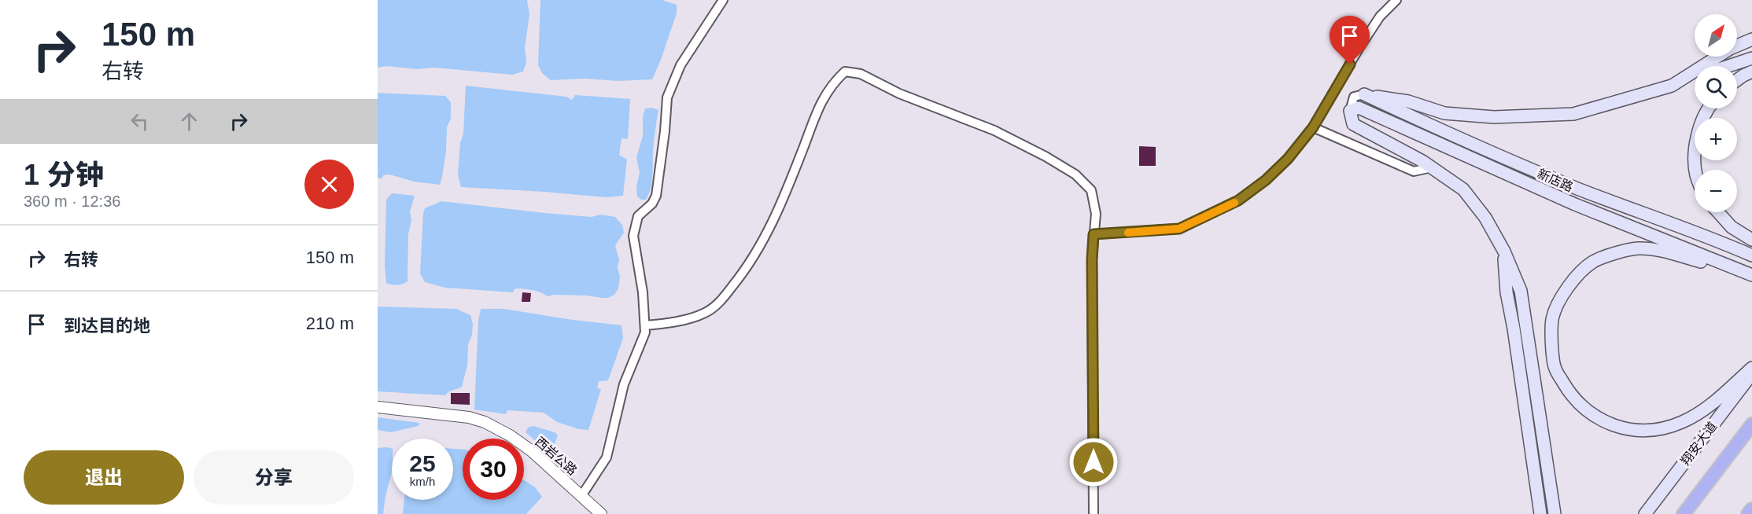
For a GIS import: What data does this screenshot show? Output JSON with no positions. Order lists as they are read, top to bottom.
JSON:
{
  "streets": {
    "main road": ["新店路", "翔安大道"],
    "street": ["西岩公路"]
  },
  "north": "top right",
  "page": {
    "turn": ["150 m", "右转"],
    "map_buttons": ["+", "−"],
    "heading": ["1 分钟", "360 m · 12:36"],
    "list": [
      {
        "name": "右转",
        "value": "150 m"
      },
      {
        "name": "到达目的地",
        "value": "210 m"
      }
    ],
    "speed": "25 km/h",
    "limit": "30",
    "buttons": ["退出", "分享"]
  }
}
